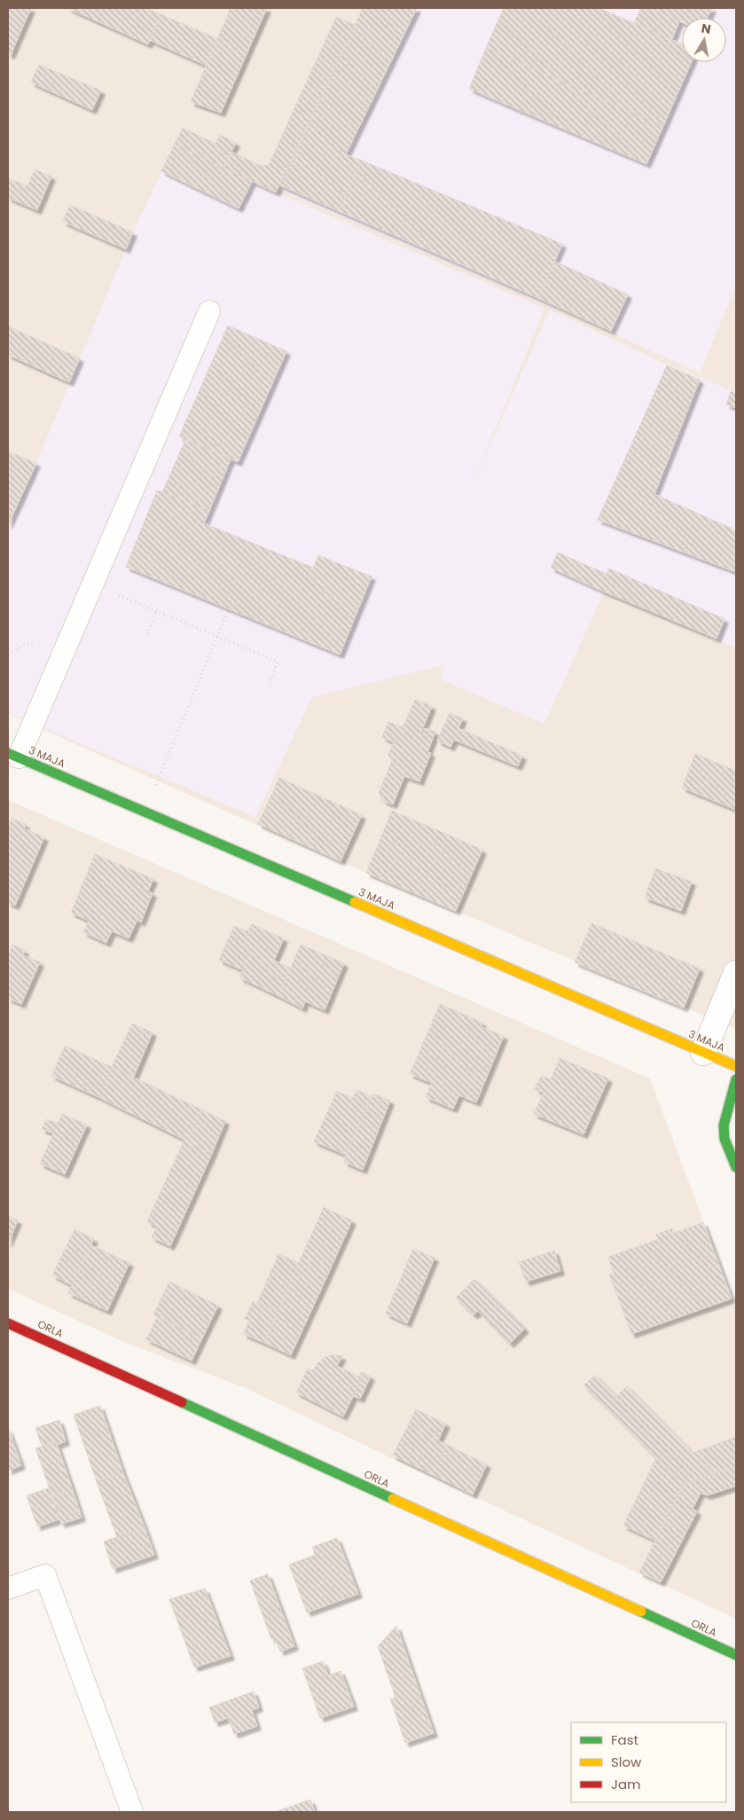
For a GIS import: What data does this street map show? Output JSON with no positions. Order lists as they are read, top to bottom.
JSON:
{
  "streets": {
    "street": ["3 MAJA", "ORLA"]
  },
  "legend": ["Fast", "Slow", "Jam"],
  "north": "top"
}
